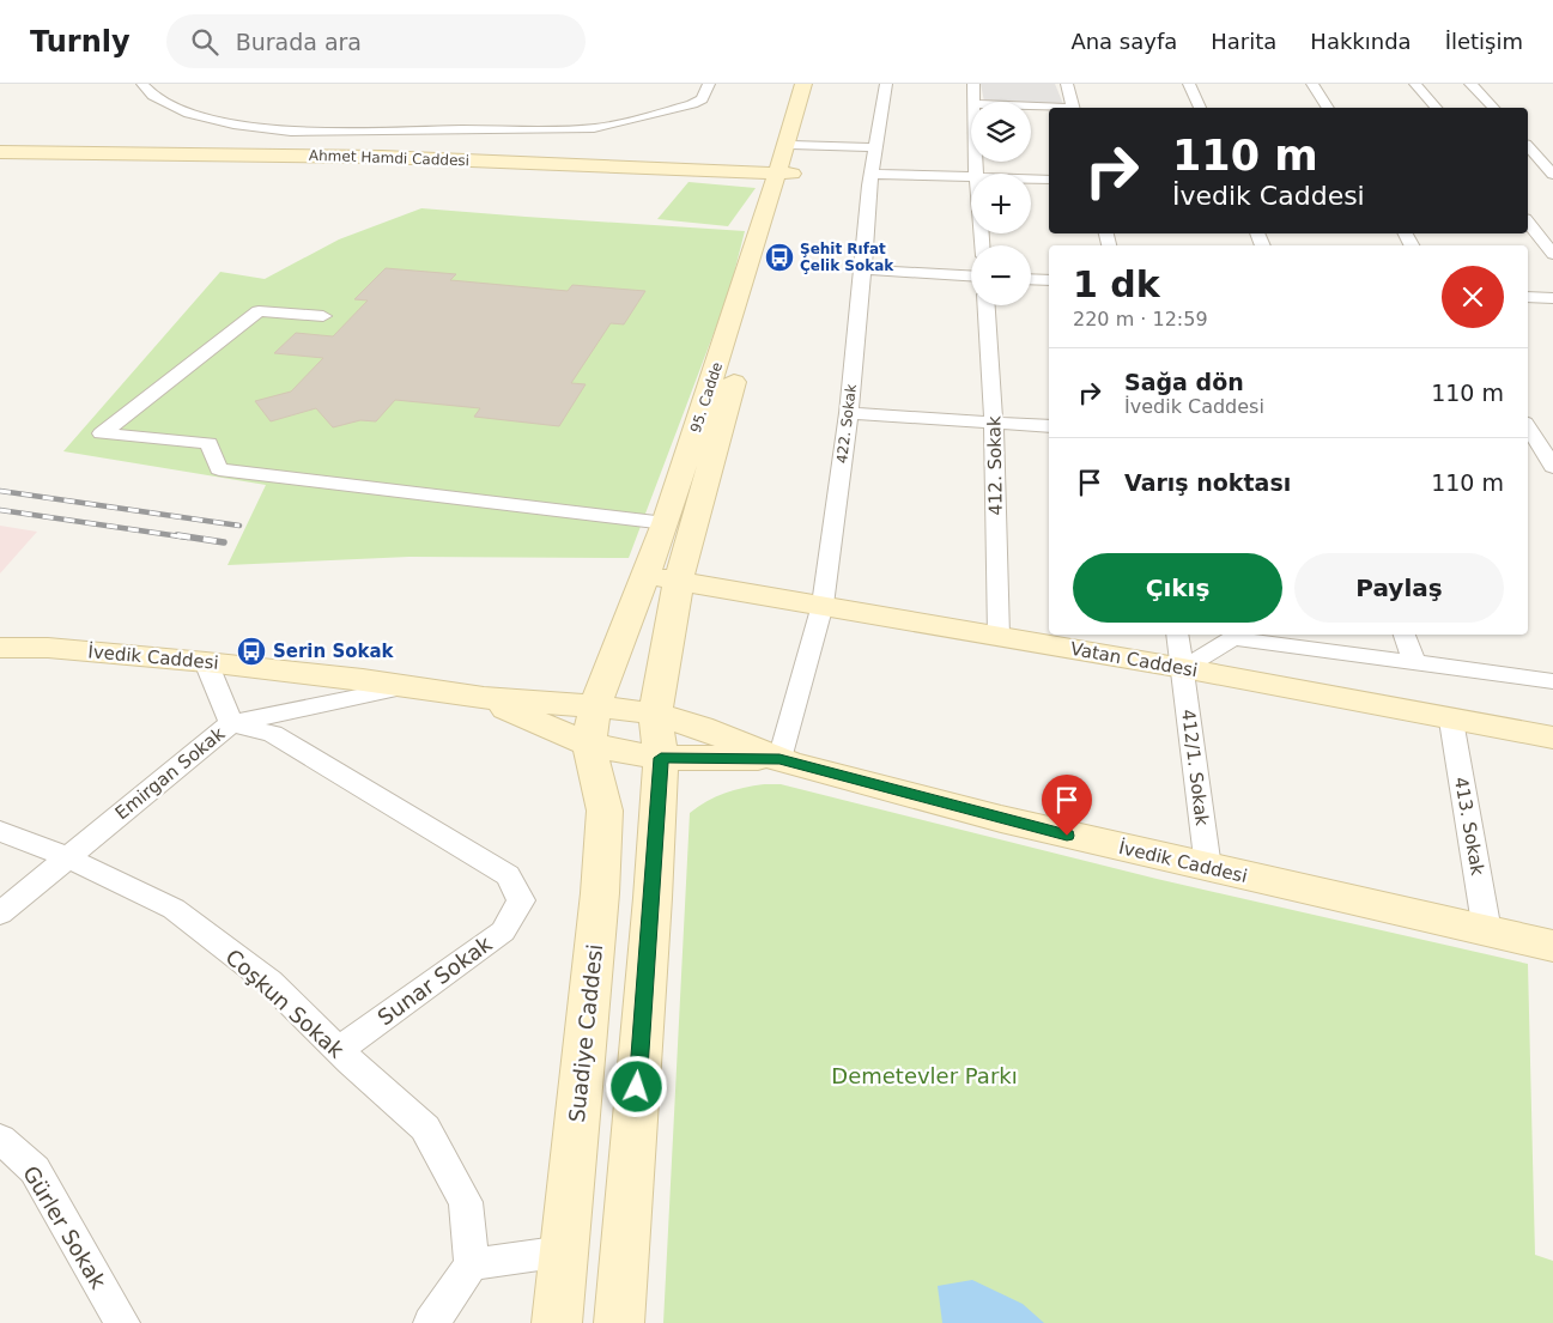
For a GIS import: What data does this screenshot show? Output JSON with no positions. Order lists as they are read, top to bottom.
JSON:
{
  "streets": {
    "main road": [
      "Ahmet Hamdi Caddesi",
      "95. Cadde",
      "İvedik Caddesi",
      "Vatan Caddesi",
      "Suadiye Caddesi"
    ],
    "street": [
      "422. Sokak",
      "412. Sokak",
      "412/1. Sokak",
      "Emirgan Sokak",
      "413. Sokak",
      "Sunar Sokak",
      "Coşkun Sokak",
      "Gürler Sokak"
    ]
  },
  "crossings": [
    ["Ahmet Hamdi Caddesi", "95. Cadde"],
    ["95. Cadde", "İvedik Caddesi"],
    ["95. Cadde", "Vatan Caddesi"],
    ["95. Cadde", "Suadiye Caddesi"],
    ["422. Sokak", "İvedik Caddesi"],
    ["422. Sokak", "Vatan Caddesi"],
    ["412. Sokak", "Vatan Caddesi"],
    ["İvedik Caddesi", "412/1. Sokak"],
    ["İvedik Caddesi", "Emirgan Sokak"],
    ["İvedik Caddesi", "413. Sokak"],
    ["İvedik Caddesi", "Suadiye Caddesi"],
    ["Vatan Caddesi", "412/1. Sokak"],
    ["Vatan Caddesi", "413. Sokak"],
    ["Emirgan Sokak", "Sunar Sokak"],
    ["Emirgan Sokak", "Coşkun Sokak"],
    ["Sunar Sokak", "Coşkun Sokak"]
  ],
  "parks": ["Demetevler Parkı"],
  "places": {
    "bus stop": ["Şehit Rıfat Çelik Sokak", "Serin Sokak"]
  },
  "page": {
    "header": "Turnly",
    "search": "Burada ara",
    "nav": [
      "Ana sayfa",
      "Harita",
      "Hakkında",
      "İletişim"
    ],
    "map_buttons": ["+", "−"],
    "turn": ["110 m", "İvedik Caddesi"],
    "heading": ["1 dk", "220 m · 12:59"],
    "list": [
      {
        "name": "Sağa dön",
        "note": "İvedik Caddesi",
        "value": "110 m"
      },
      {
        "name": "Varış noktası",
        "value": "110 m"
      }
    ],
    "buttons": ["Çıkış", "Paylaş"]
  }
}
